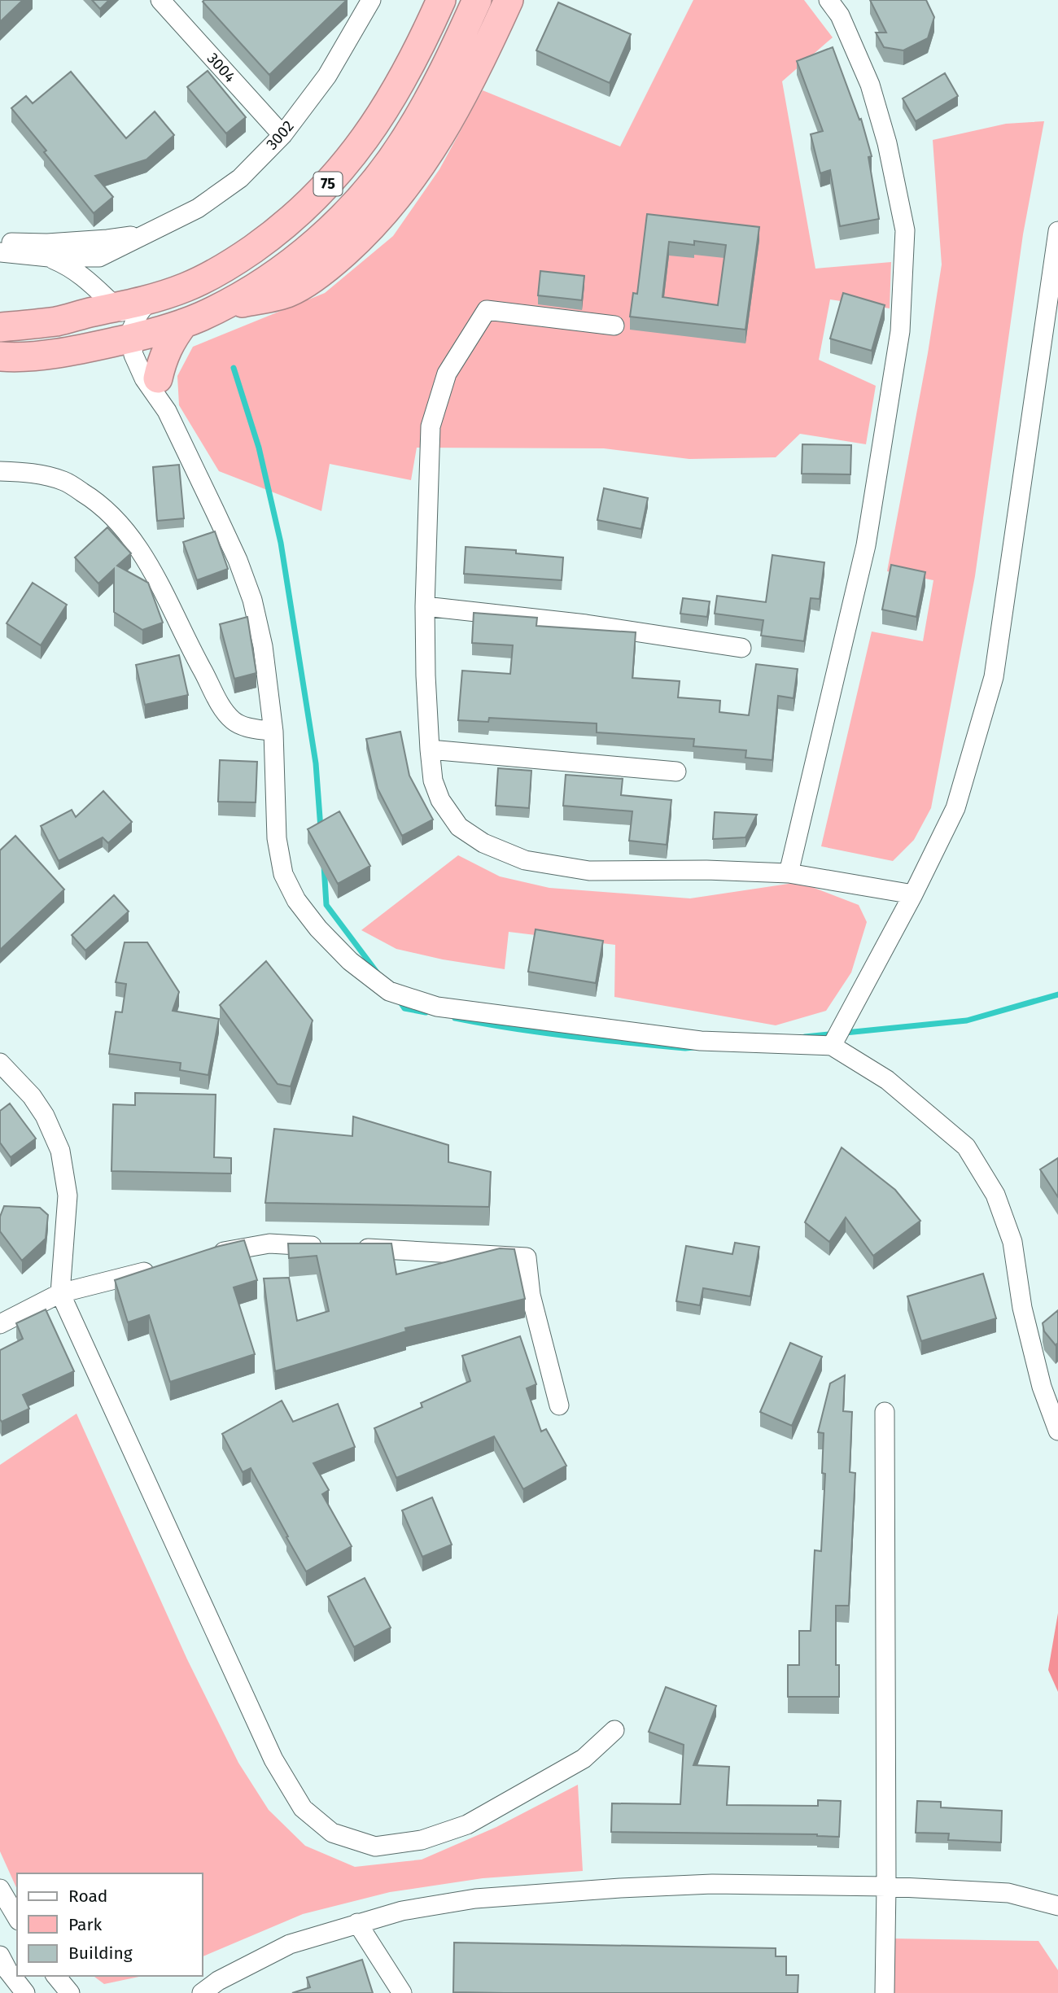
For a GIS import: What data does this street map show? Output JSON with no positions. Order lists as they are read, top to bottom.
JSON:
{
  "streets": {
    "highway": ["75"],
    "street": ["3004", "3002"]
  },
  "crossings": [
    ["3004", "3002"]
  ],
  "legend": ["Road", "Park", "Building"]
}
